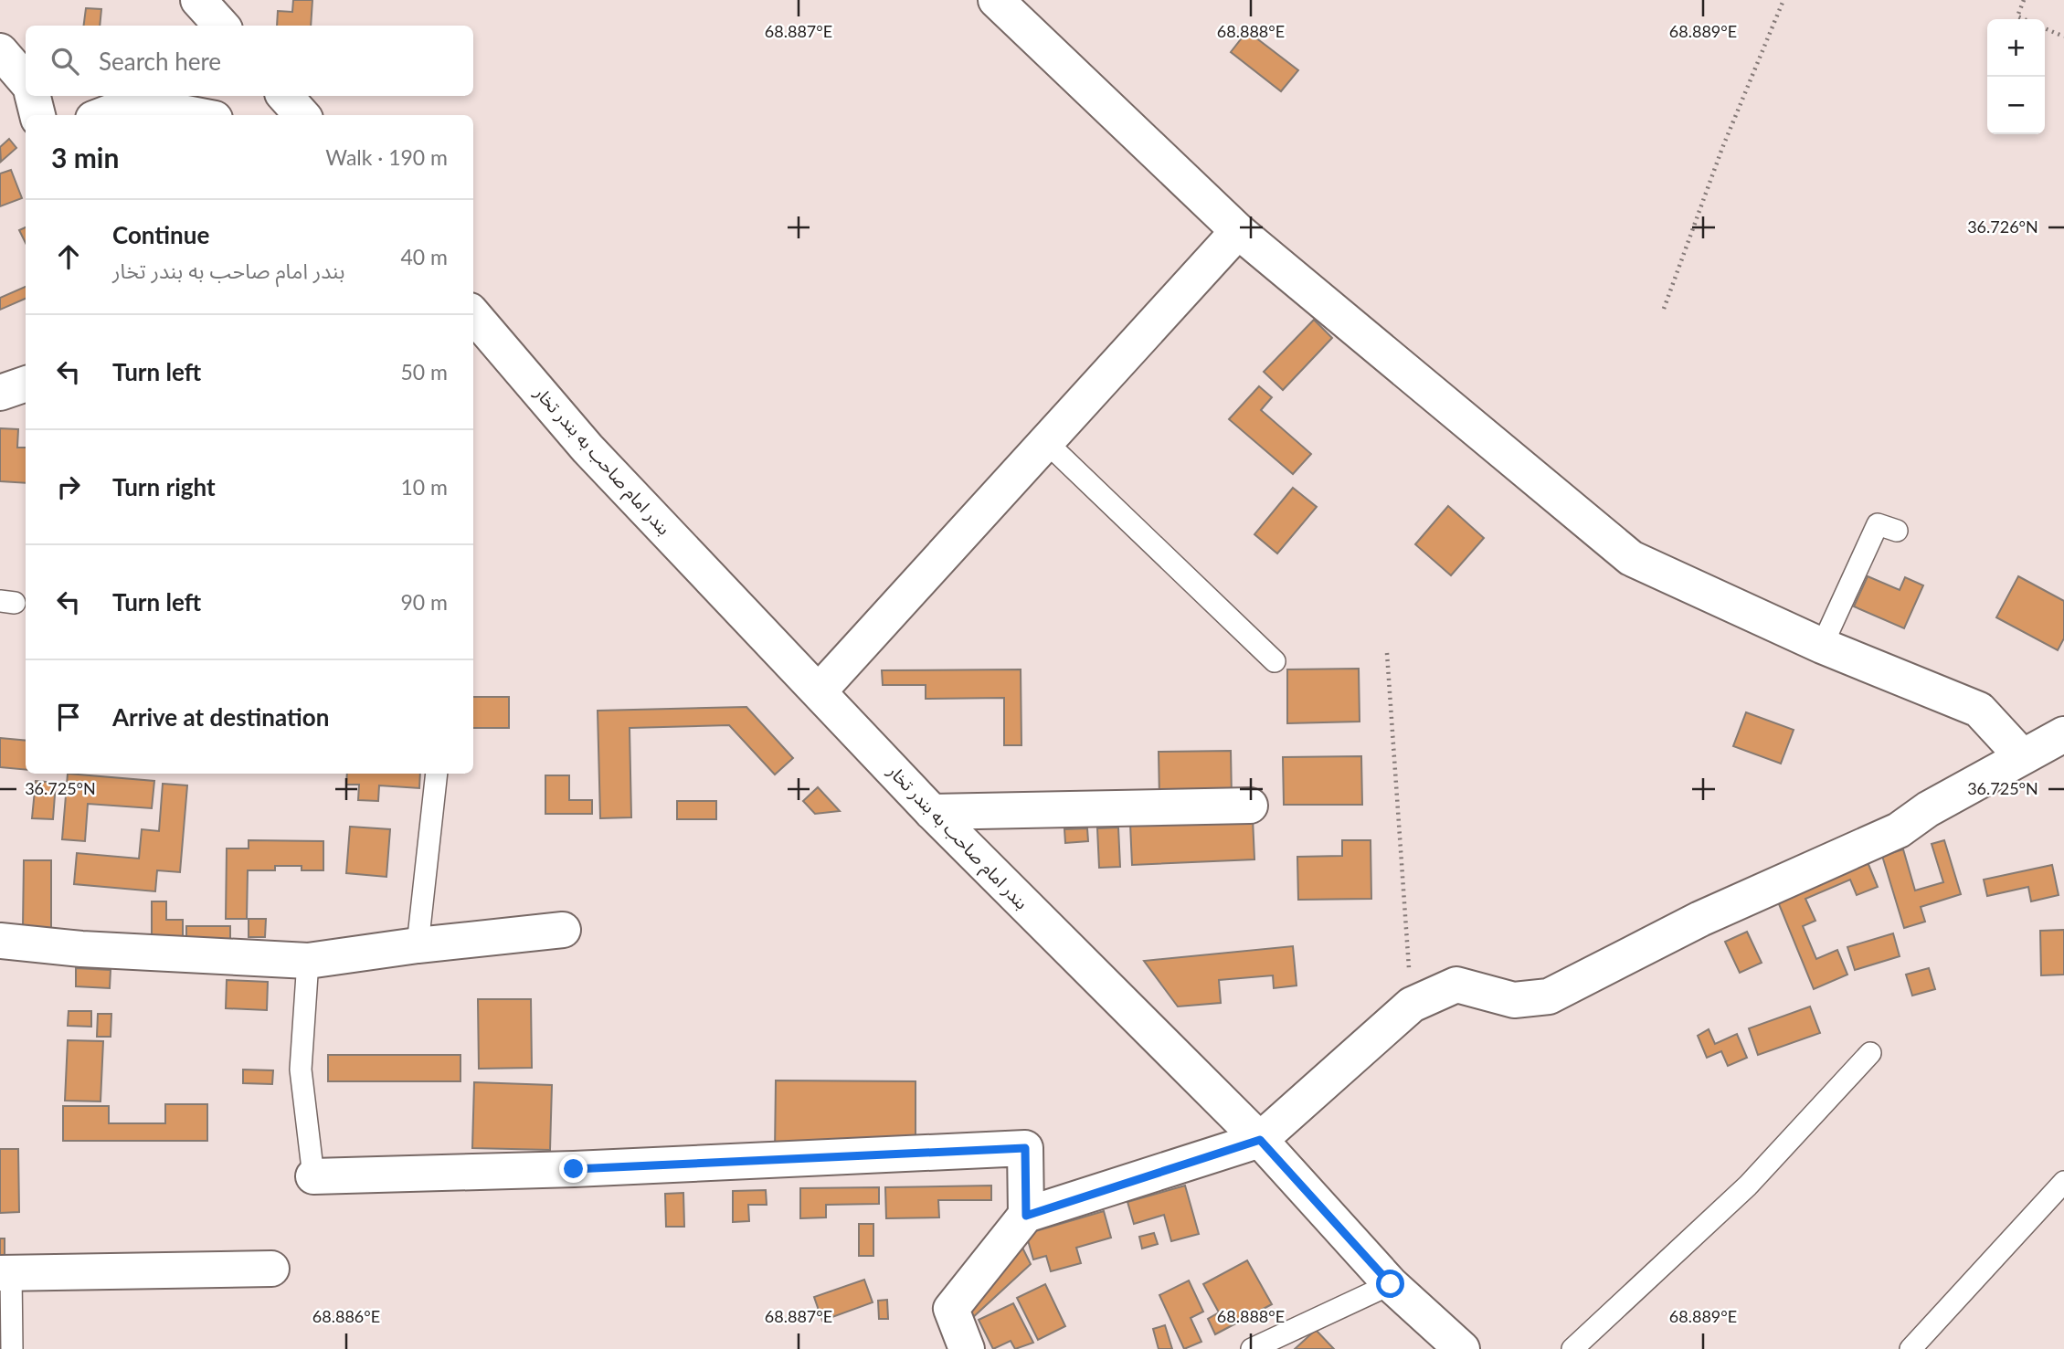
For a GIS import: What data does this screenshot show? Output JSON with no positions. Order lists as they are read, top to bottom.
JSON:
{
  "streets": {
    "street": ["بندر امام صاحب به بندر تخار"]
  },
  "page": {
    "map_buttons": ["+", "−"],
    "search": "Search here",
    "heading": ["3 min", "Walk · 190 m"],
    "list": [
      ["Continue", "بندر امام صاحب به بندر تخار", "40 m"],
      ["Turn left", "50 m"],
      ["Turn right", "10 m"],
      ["Turn left", "90 m"],
      "Arrive at destination"
    ]
  },
  "coordinates": [
    "68.887°E",
    "68.888°E",
    "68.889°E",
    "36.726°N",
    "36.725°N",
    "68.886°E"
  ]
}
